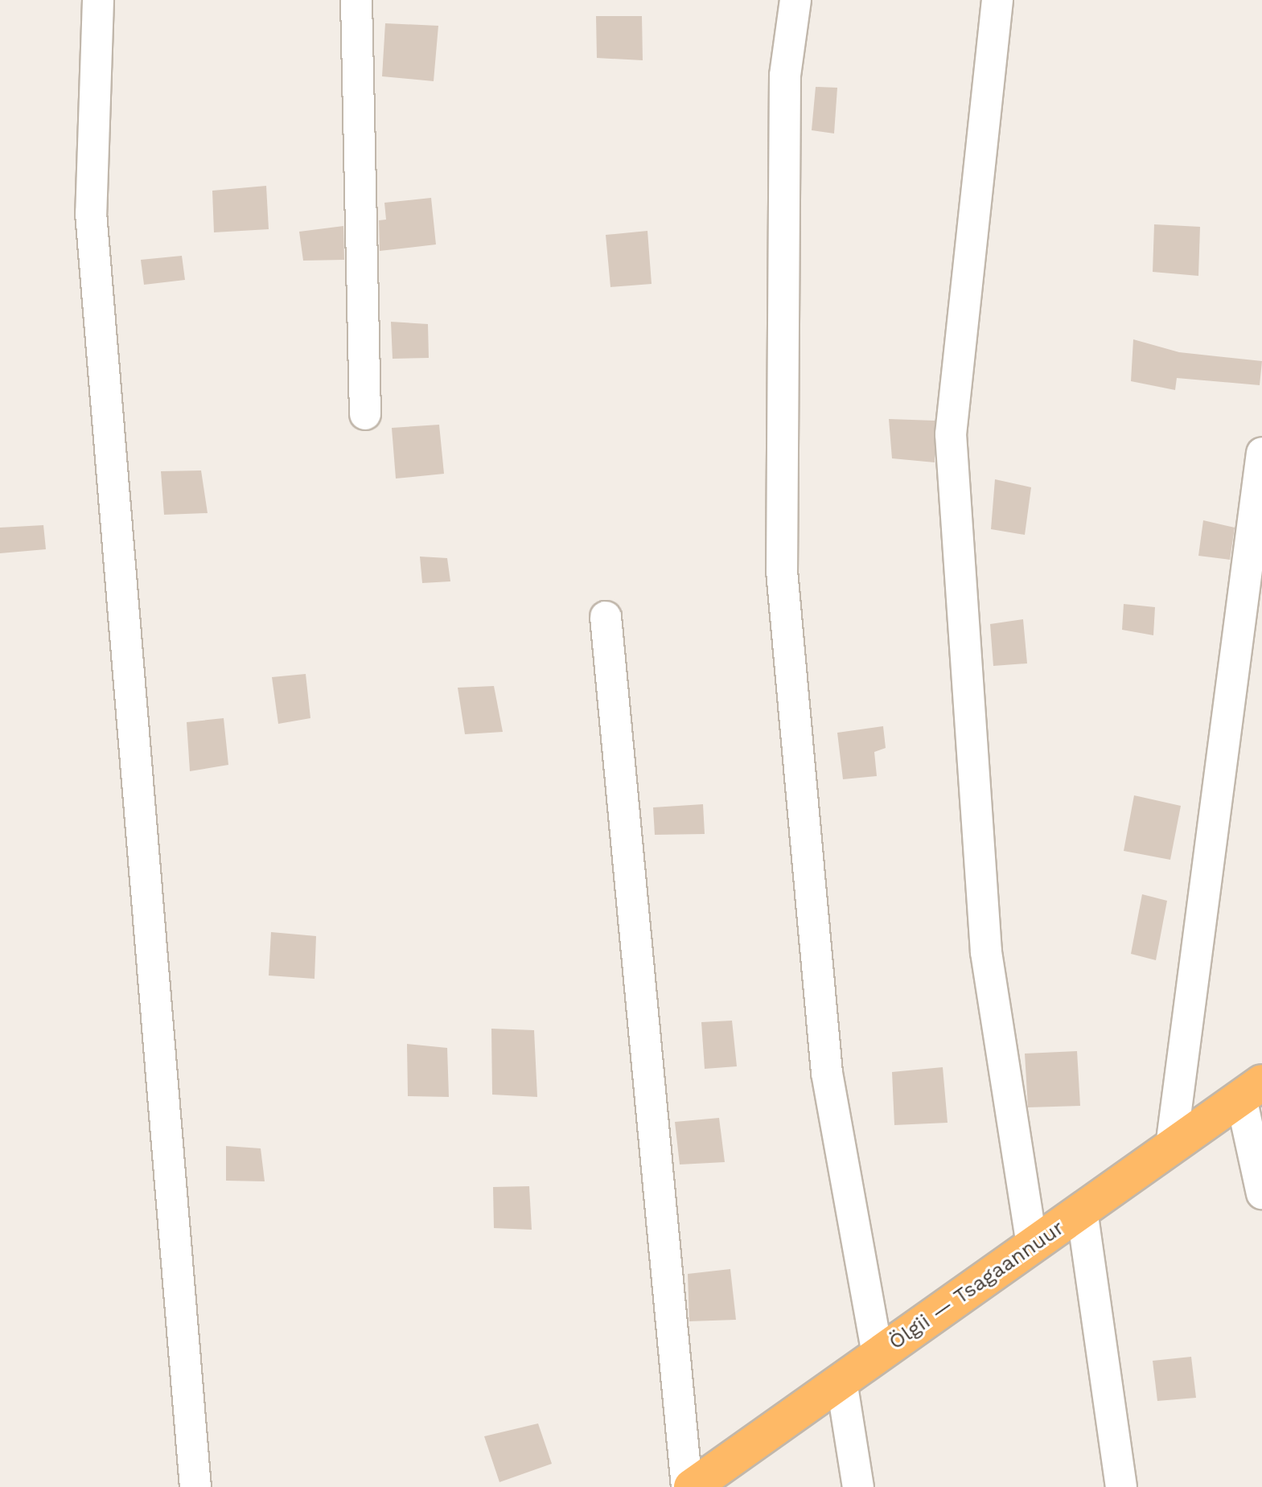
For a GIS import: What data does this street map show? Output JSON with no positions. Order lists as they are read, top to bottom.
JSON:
{
  "streets": {
    "highway": ["Ölgii — Tsagaannuur"]
  }
}
